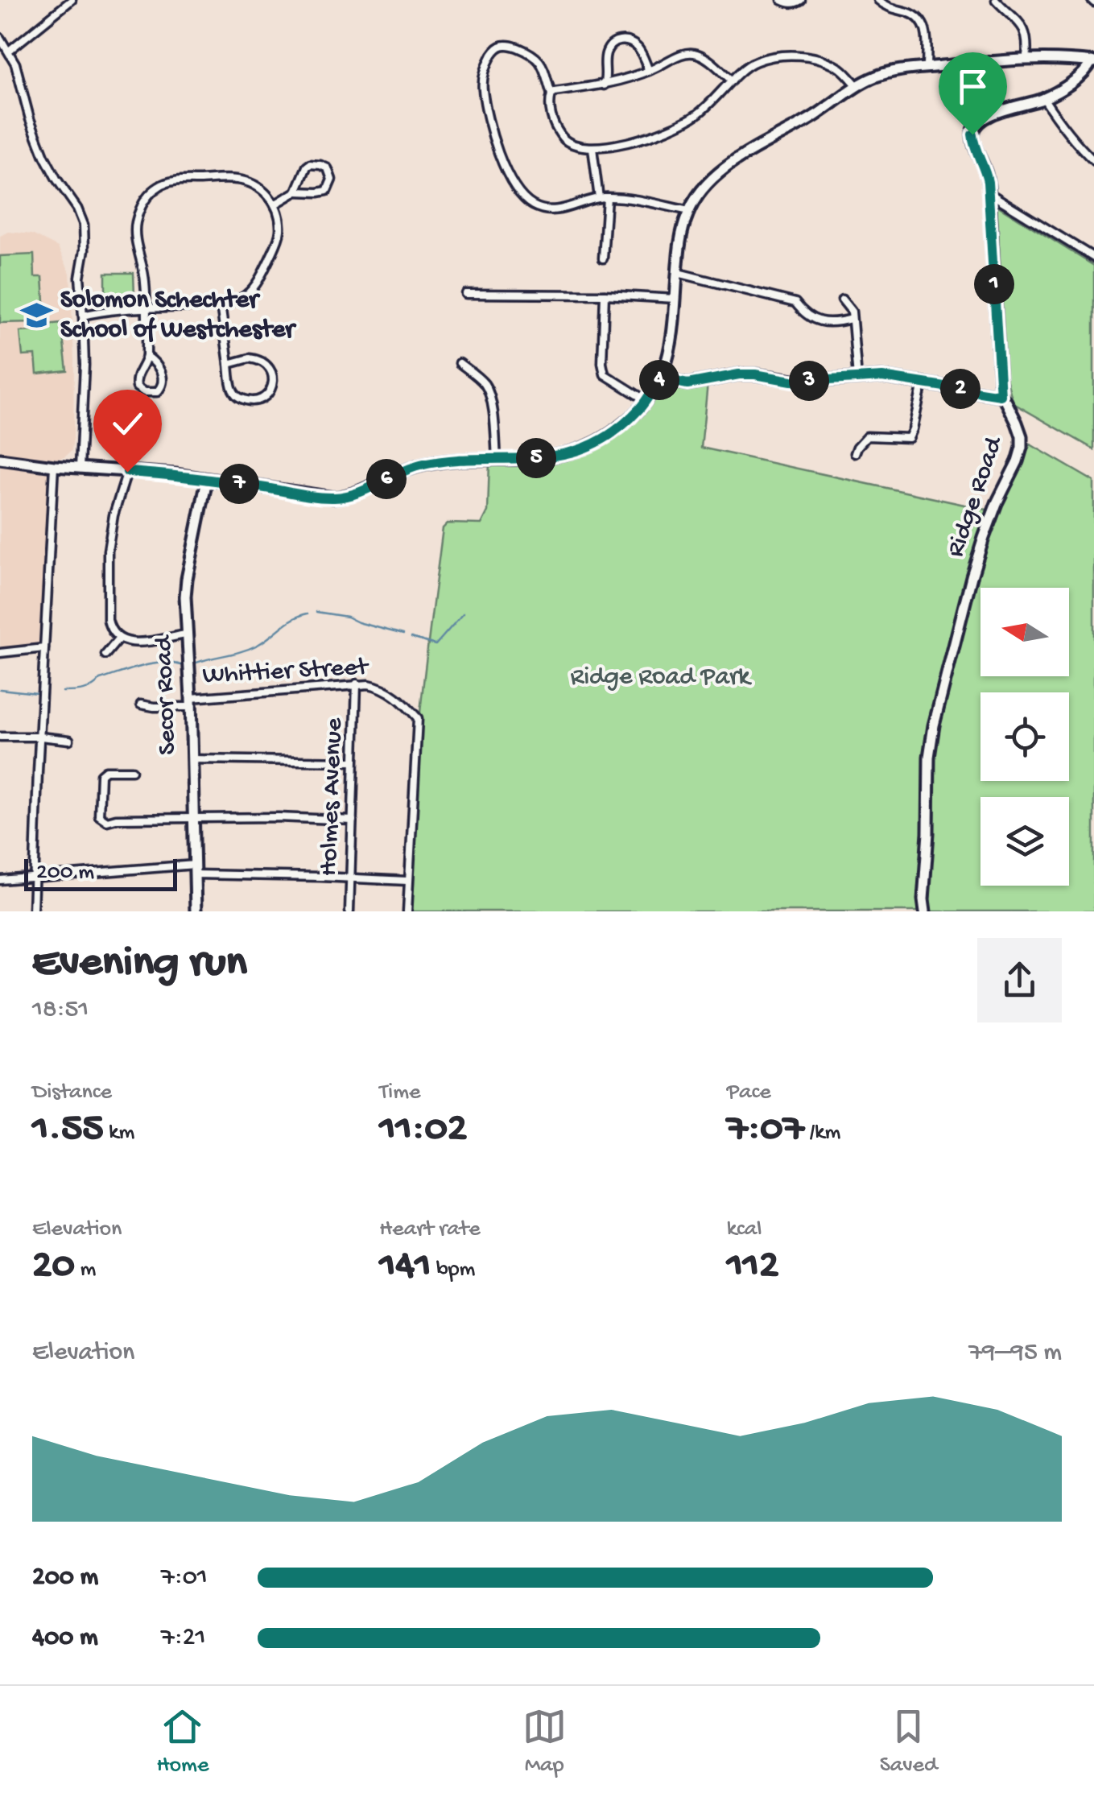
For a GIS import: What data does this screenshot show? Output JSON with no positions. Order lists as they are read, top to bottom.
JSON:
{
  "streets": {
    "street": [
      "Ridge Road",
      "Whittier Street",
      "Secor Road",
      "Holmes Avenue"
    ]
  },
  "crossings": [
    ["Whittier Street", "Secor Road"],
    ["Whittier Street", "Holmes Avenue"]
  ],
  "parks": ["Ridge Road Park"],
  "places": {
    "school or university": ["Solomon Schechter School of Westchester"]
  },
  "scale_bar": "200 m",
  "north": "left",
  "page": {
    "pins": [
      "1",
      "4",
      "3",
      "2",
      "5",
      "6",
      "7"
    ],
    "scale": "200 m",
    "heading": ["Evening run", "18:51"],
    "stats": [
      ["Distance", "1.55 km"],
      ["Time", "11:02"],
      ["Pace", "7:07 /km"],
      ["Elevation", "20 m"],
      ["Heart rate", "141 bpm"],
      ["kcal", "112"]
    ],
    "chart": ["Elevation", "79–95 m"],
    "list": [
      {
        "name": "200 m",
        "note": "7:01"
      },
      {
        "name": "400 m",
        "note": "7:21"
      }
    ],
    "tabs": ["Home", "Map", "Saved"]
  }
}
